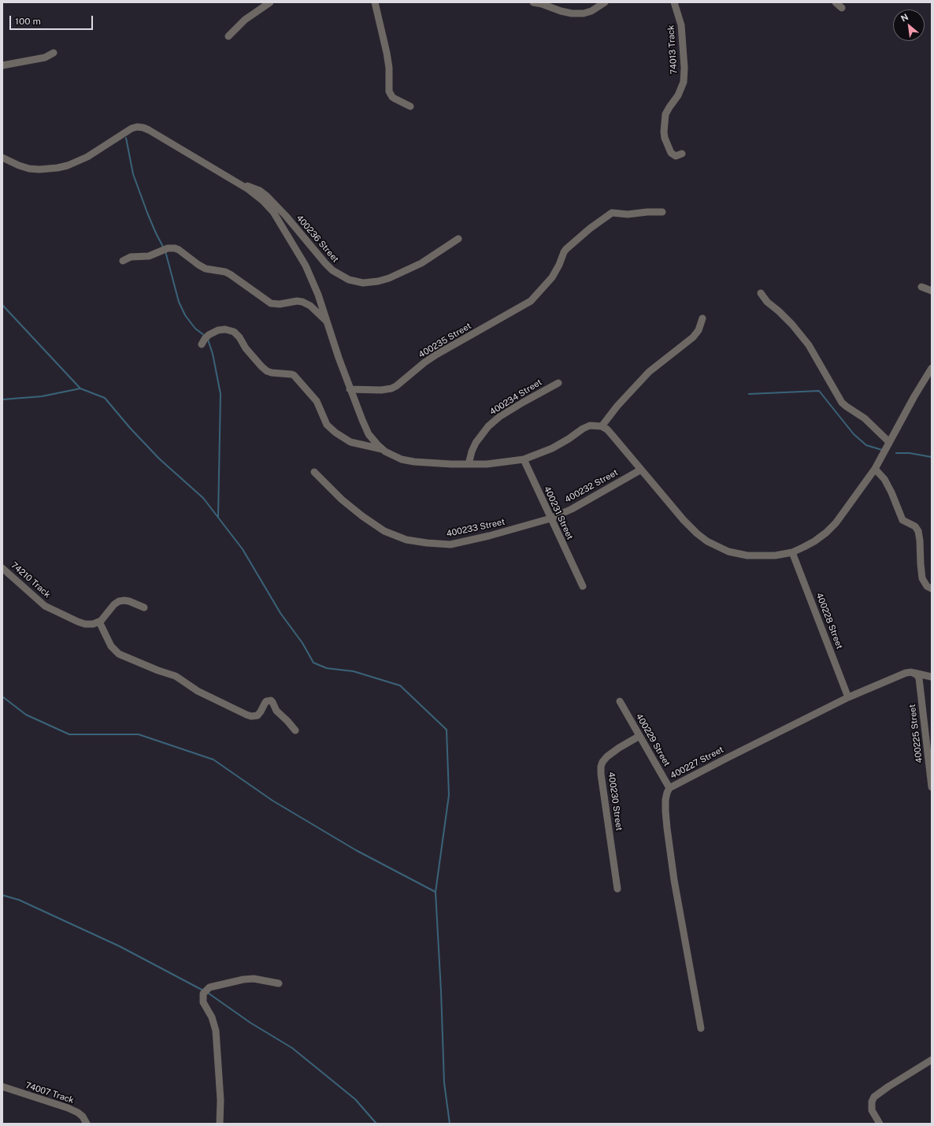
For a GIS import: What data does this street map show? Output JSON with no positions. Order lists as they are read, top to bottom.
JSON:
{
  "streets": {
    "street": [
      "74013 Track",
      "400236 Street",
      "400235 Street",
      "400234 Street",
      "400232 Street",
      "400231 Street",
      "400233 Street",
      "74210 Track",
      "400228 Street",
      "400225 Street",
      "400229 Street",
      "400227 Street",
      "400230 Street",
      "74007 Track"
    ]
  },
  "crossings": [
    ["400232 Street", "400231 Street"],
    ["400232 Street", "400233 Street"],
    ["400231 Street", "400233 Street"],
    ["400228 Street", "400227 Street"],
    ["400225 Street", "400227 Street"],
    ["400229 Street", "400227 Street"],
    ["400229 Street", "400230 Street"]
  ],
  "scale_bar": "100 m",
  "north": "top left"
}
